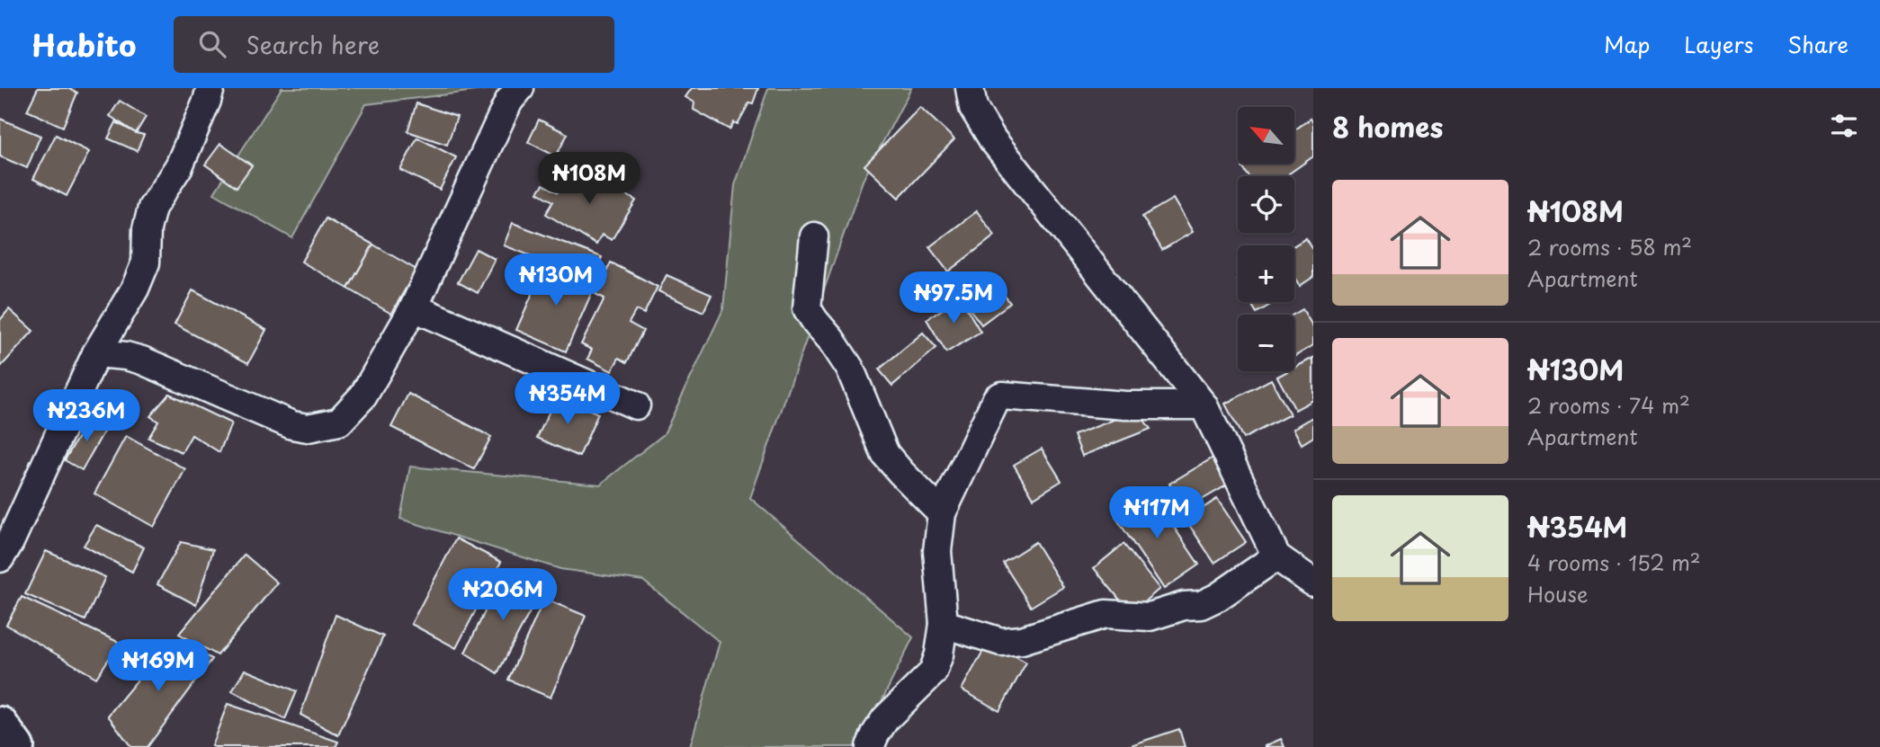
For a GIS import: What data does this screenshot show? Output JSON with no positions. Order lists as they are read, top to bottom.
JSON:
{
  "north": "top left",
  "page": {
    "header": "Habito",
    "search": "Search here",
    "nav": ["Map", "Layers", "Share"],
    "heading": "8 homes",
    "map_buttons": ["+", "−"],
    "price": [
      "₦108M",
      "₦130M",
      "₦97.5M",
      "₦354M",
      "₦236M",
      "₦117M",
      "₦206M",
      "₦169M"
    ],
    "list": [
      {
        "name": "₦108M",
        "note": "2 rooms · 58 m² · Apartment"
      },
      {
        "name": "₦130M",
        "note": "2 rooms · 74 m² · Apartment"
      },
      {
        "name": "₦354M",
        "note": "4 rooms · 152 m² · House"
      }
    ]
  }
}
